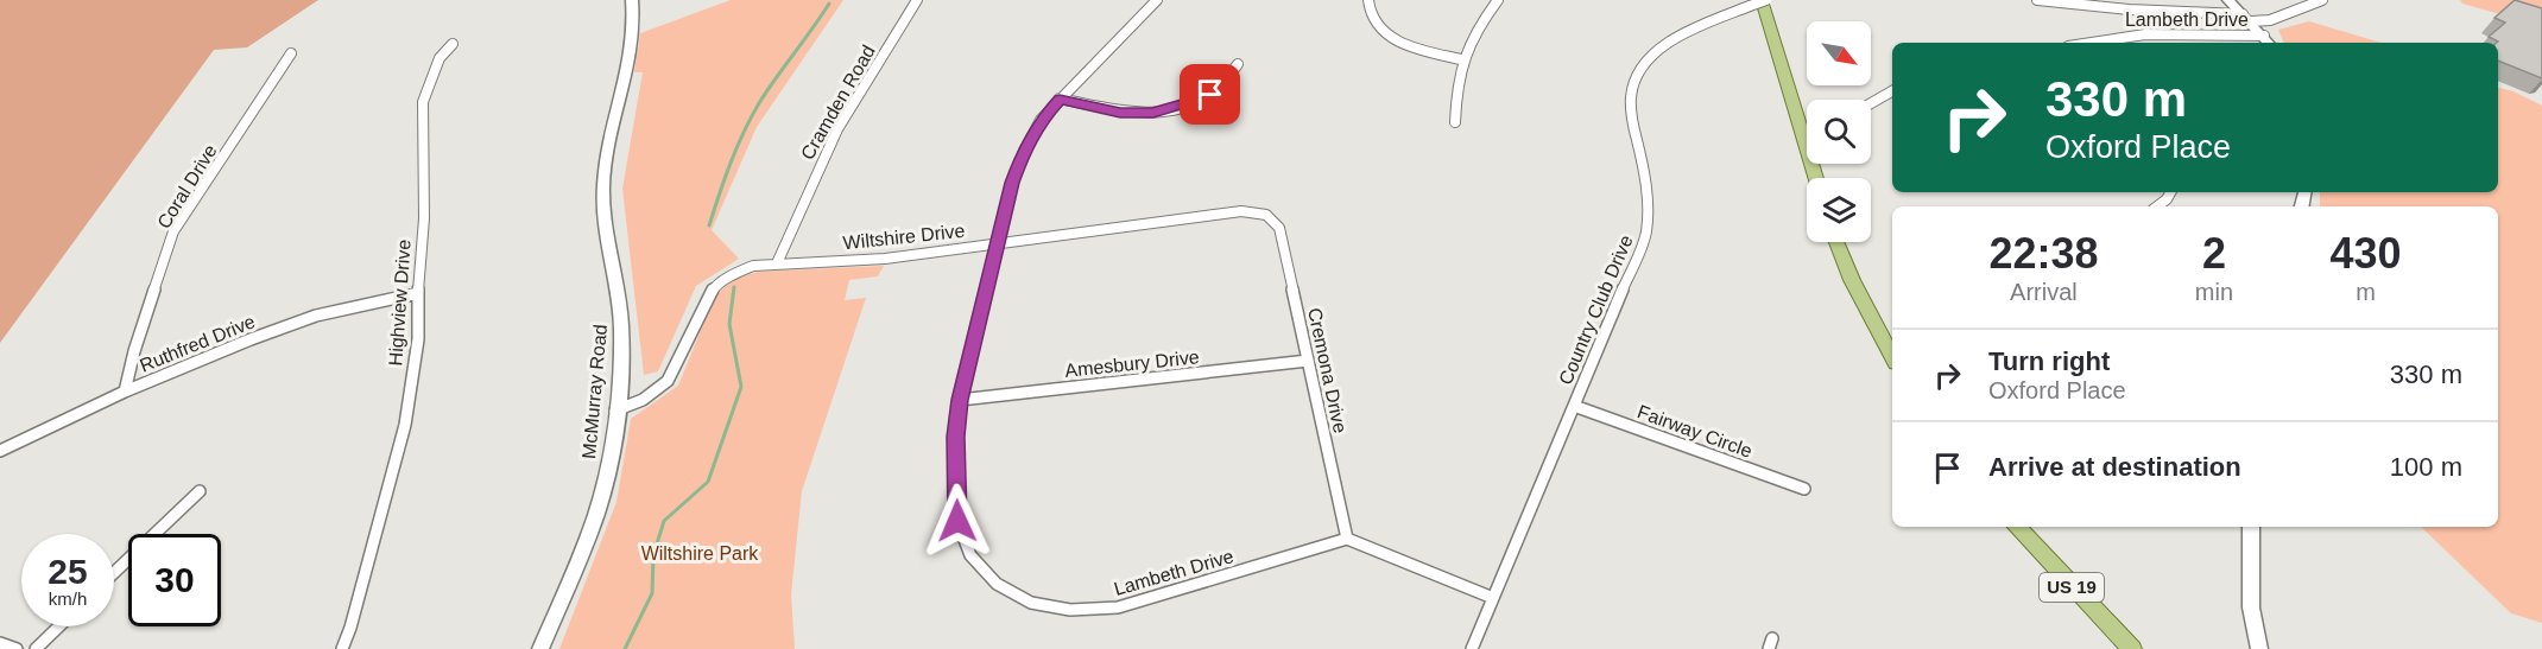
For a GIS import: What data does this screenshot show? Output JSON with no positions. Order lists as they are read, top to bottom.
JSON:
{
  "streets": {
    "main road": ["McMurray Road", "US 19"],
    "street": [
      "Lambeth Drive",
      "Cramden Road",
      "Coral Drive",
      "Wiltshire Drive",
      "Highview Drive",
      "Country Club Drive",
      "Ruthfred Drive",
      "Amesbury Drive",
      "Cremona Drive",
      "Fairway Circle"
    ]
  },
  "crossings": [
    ["Lambeth Drive", "Wiltshire Drive"],
    ["Lambeth Drive", "Amesbury Drive"],
    ["Lambeth Drive", "Cremona Drive"],
    ["Cramden Road", "Wiltshire Drive"],
    ["Coral Drive", "Ruthfred Drive"],
    ["Wiltshire Drive", "Cremona Drive"],
    ["Wiltshire Drive", "McMurray Road"],
    ["Highview Drive", "Ruthfred Drive"],
    ["Country Club Drive", "Fairway Circle"],
    ["Amesbury Drive", "Cremona Drive"]
  ],
  "parks": ["Wiltshire Park"],
  "north": "bottom right",
  "page": {
    "turn": ["330 m", "Oxford Place"],
    "eta": [
      "22:38",
      "Arrival",
      "2",
      "min",
      "430",
      "m"
    ],
    "list": [
      {
        "name": "Turn right",
        "note": "Oxford Place",
        "value": "330 m"
      },
      {
        "name": "Arrive at destination",
        "value": "100 m"
      }
    ],
    "speed": "25 km/h",
    "limit": "30"
  }
}
